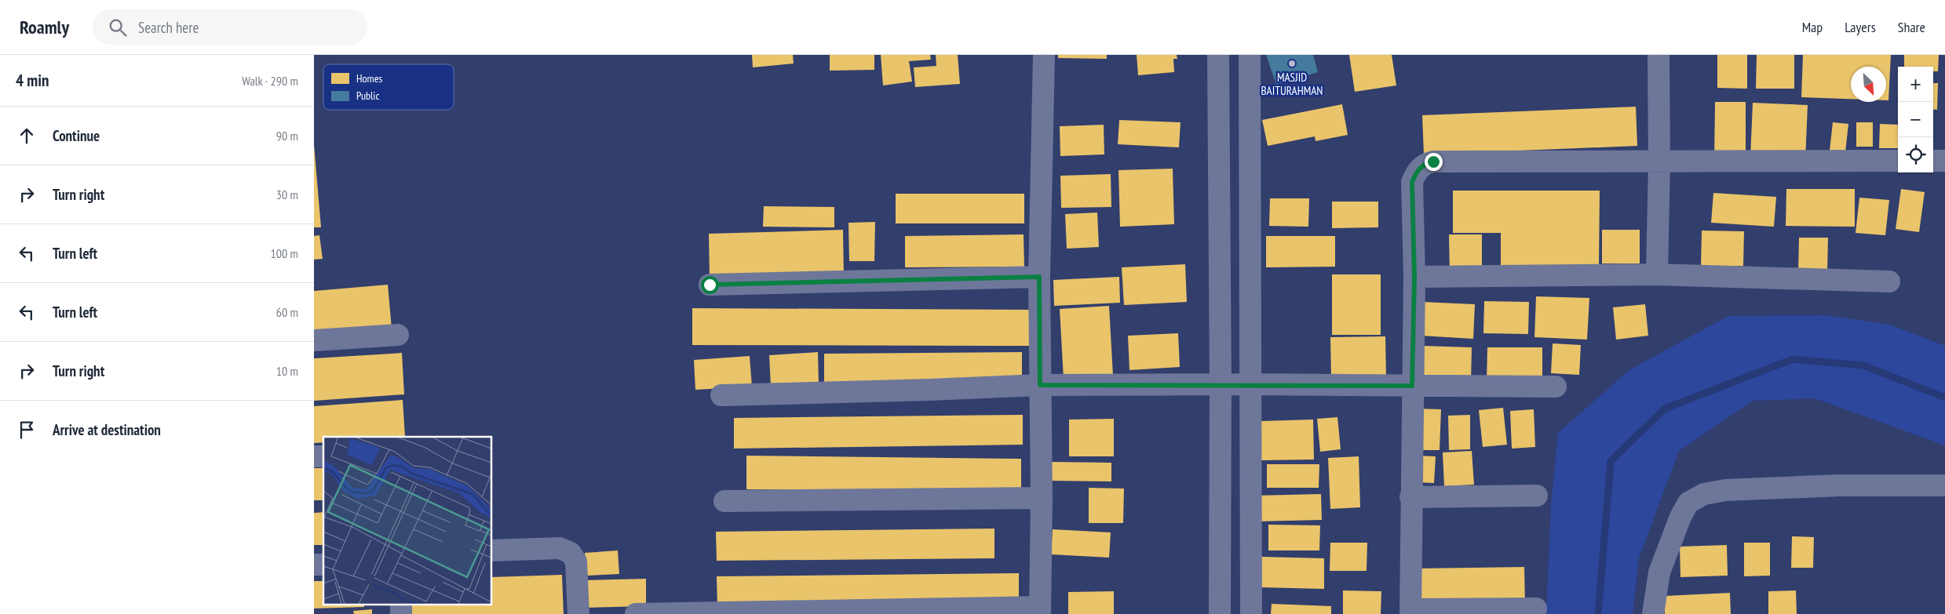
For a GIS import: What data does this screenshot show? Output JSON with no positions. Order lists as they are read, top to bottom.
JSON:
{
  "places": ["MASJID BAITURAHMAN"],
  "legend": ["Homes", "Public"],
  "north": "bottom right",
  "page": {
    "header": "Roamly",
    "search": "Search here",
    "nav": ["Map", "Layers", "Share"],
    "heading": ["4 min", "Walk · 290 m"],
    "map_buttons": ["+", "−"],
    "list": [
      ["Continue", "90 m"],
      ["Turn right", "30 m"],
      ["Turn left", "100 m"],
      ["Turn left", "60 m"],
      ["Turn right", "10 m"],
      "Arrive at destination"
    ]
  }
}
